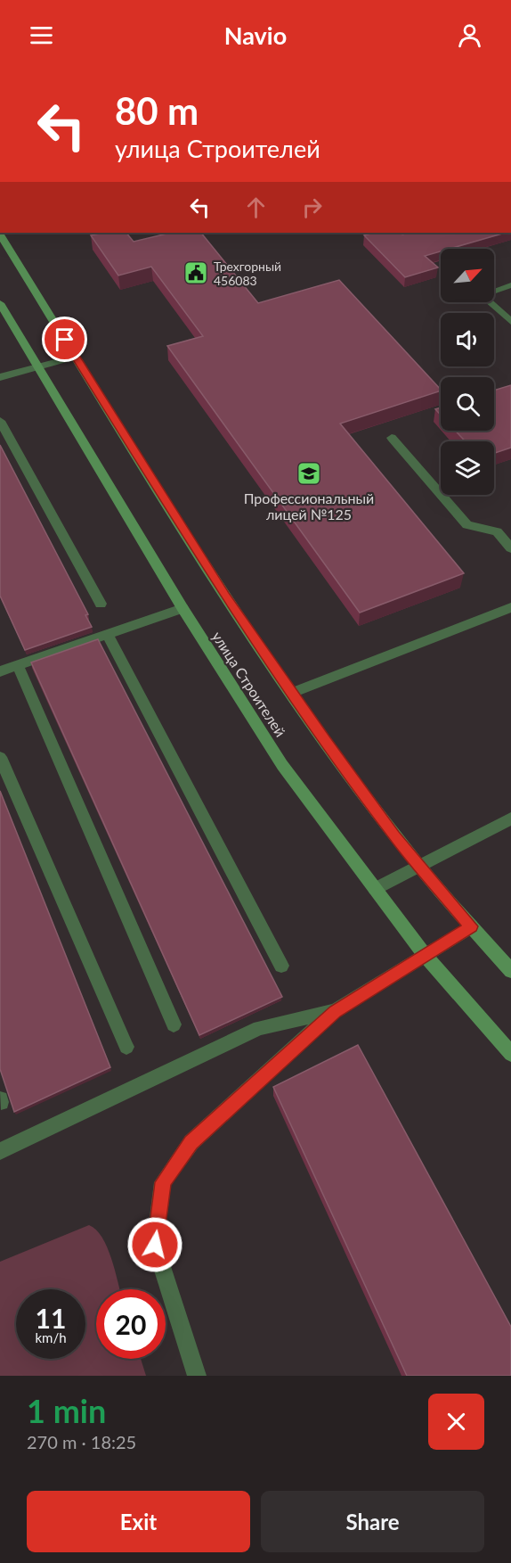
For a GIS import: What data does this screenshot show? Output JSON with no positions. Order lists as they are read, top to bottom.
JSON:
{
  "streets": {
    "street": ["улица Строителей"]
  },
  "places": {
    "public building": ["Трехгорный 456083"],
    "school or university": ["Профессиональный лицей №125"]
  },
  "north": "top right",
  "page": {
    "header": "Navio",
    "turn": ["80 m", "улица Строителей"],
    "speed": "11 km/h",
    "limit": "20",
    "heading": ["1 min", "270 m · 18:25"],
    "buttons": ["Exit", "Share"]
  }
}
